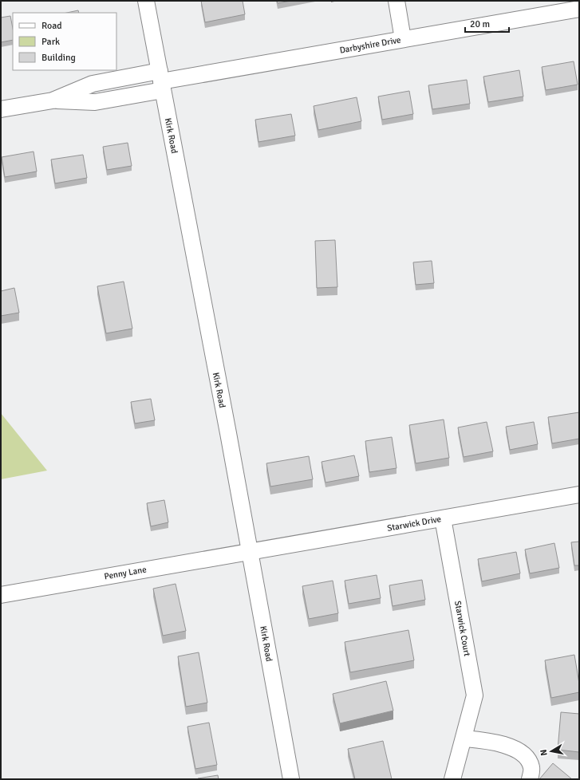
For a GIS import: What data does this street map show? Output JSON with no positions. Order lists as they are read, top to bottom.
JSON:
{
  "streets": {
    "street": [
      "Darbyshire Drive",
      "Kirk Road",
      "Starwick Drive",
      "Penny Lane",
      "Starwick Court"
    ]
  },
  "crossings": [
    ["Darbyshire Drive", "Kirk Road"],
    ["Kirk Road", "Starwick Drive"],
    ["Kirk Road", "Penny Lane"],
    ["Starwick Drive", "Penny Lane"],
    ["Starwick Drive", "Starwick Court"]
  ],
  "legend": ["Road", "Park", "Building"],
  "scale_bar": "20 m",
  "north": "left"
}
